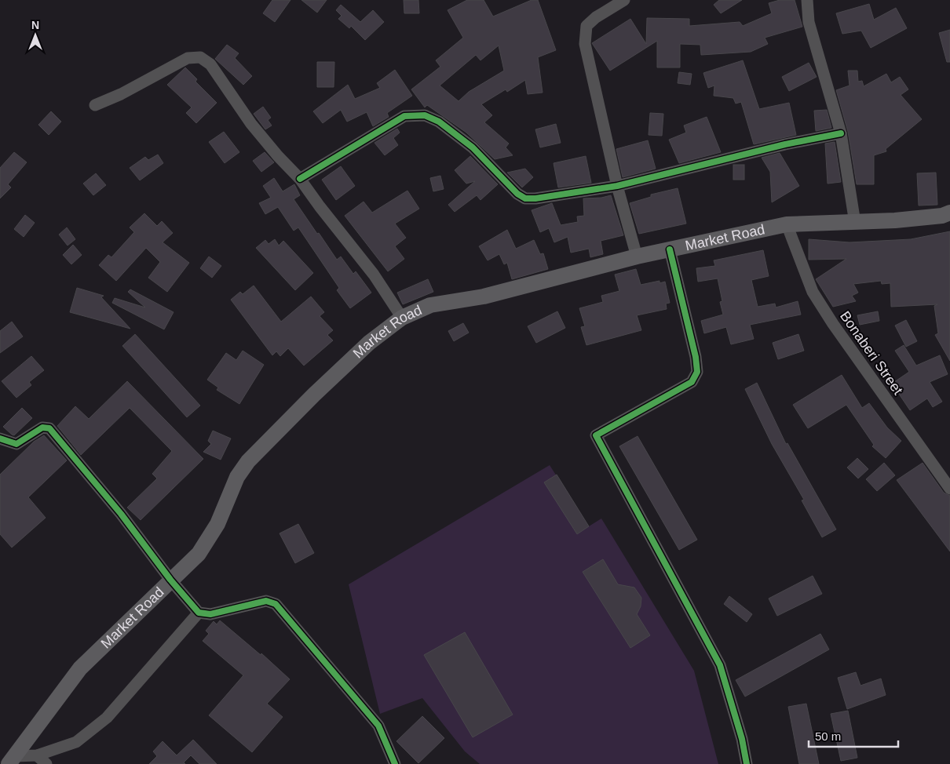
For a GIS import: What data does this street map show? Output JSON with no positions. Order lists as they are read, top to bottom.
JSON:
{
  "streets": {
    "main road": ["Market Road"],
    "street": ["Bonaberi Street"]
  },
  "crossings": [
    ["Market Road", "Bonaberi Street"]
  ],
  "scale_bar": "50 m",
  "north": "top"
}
